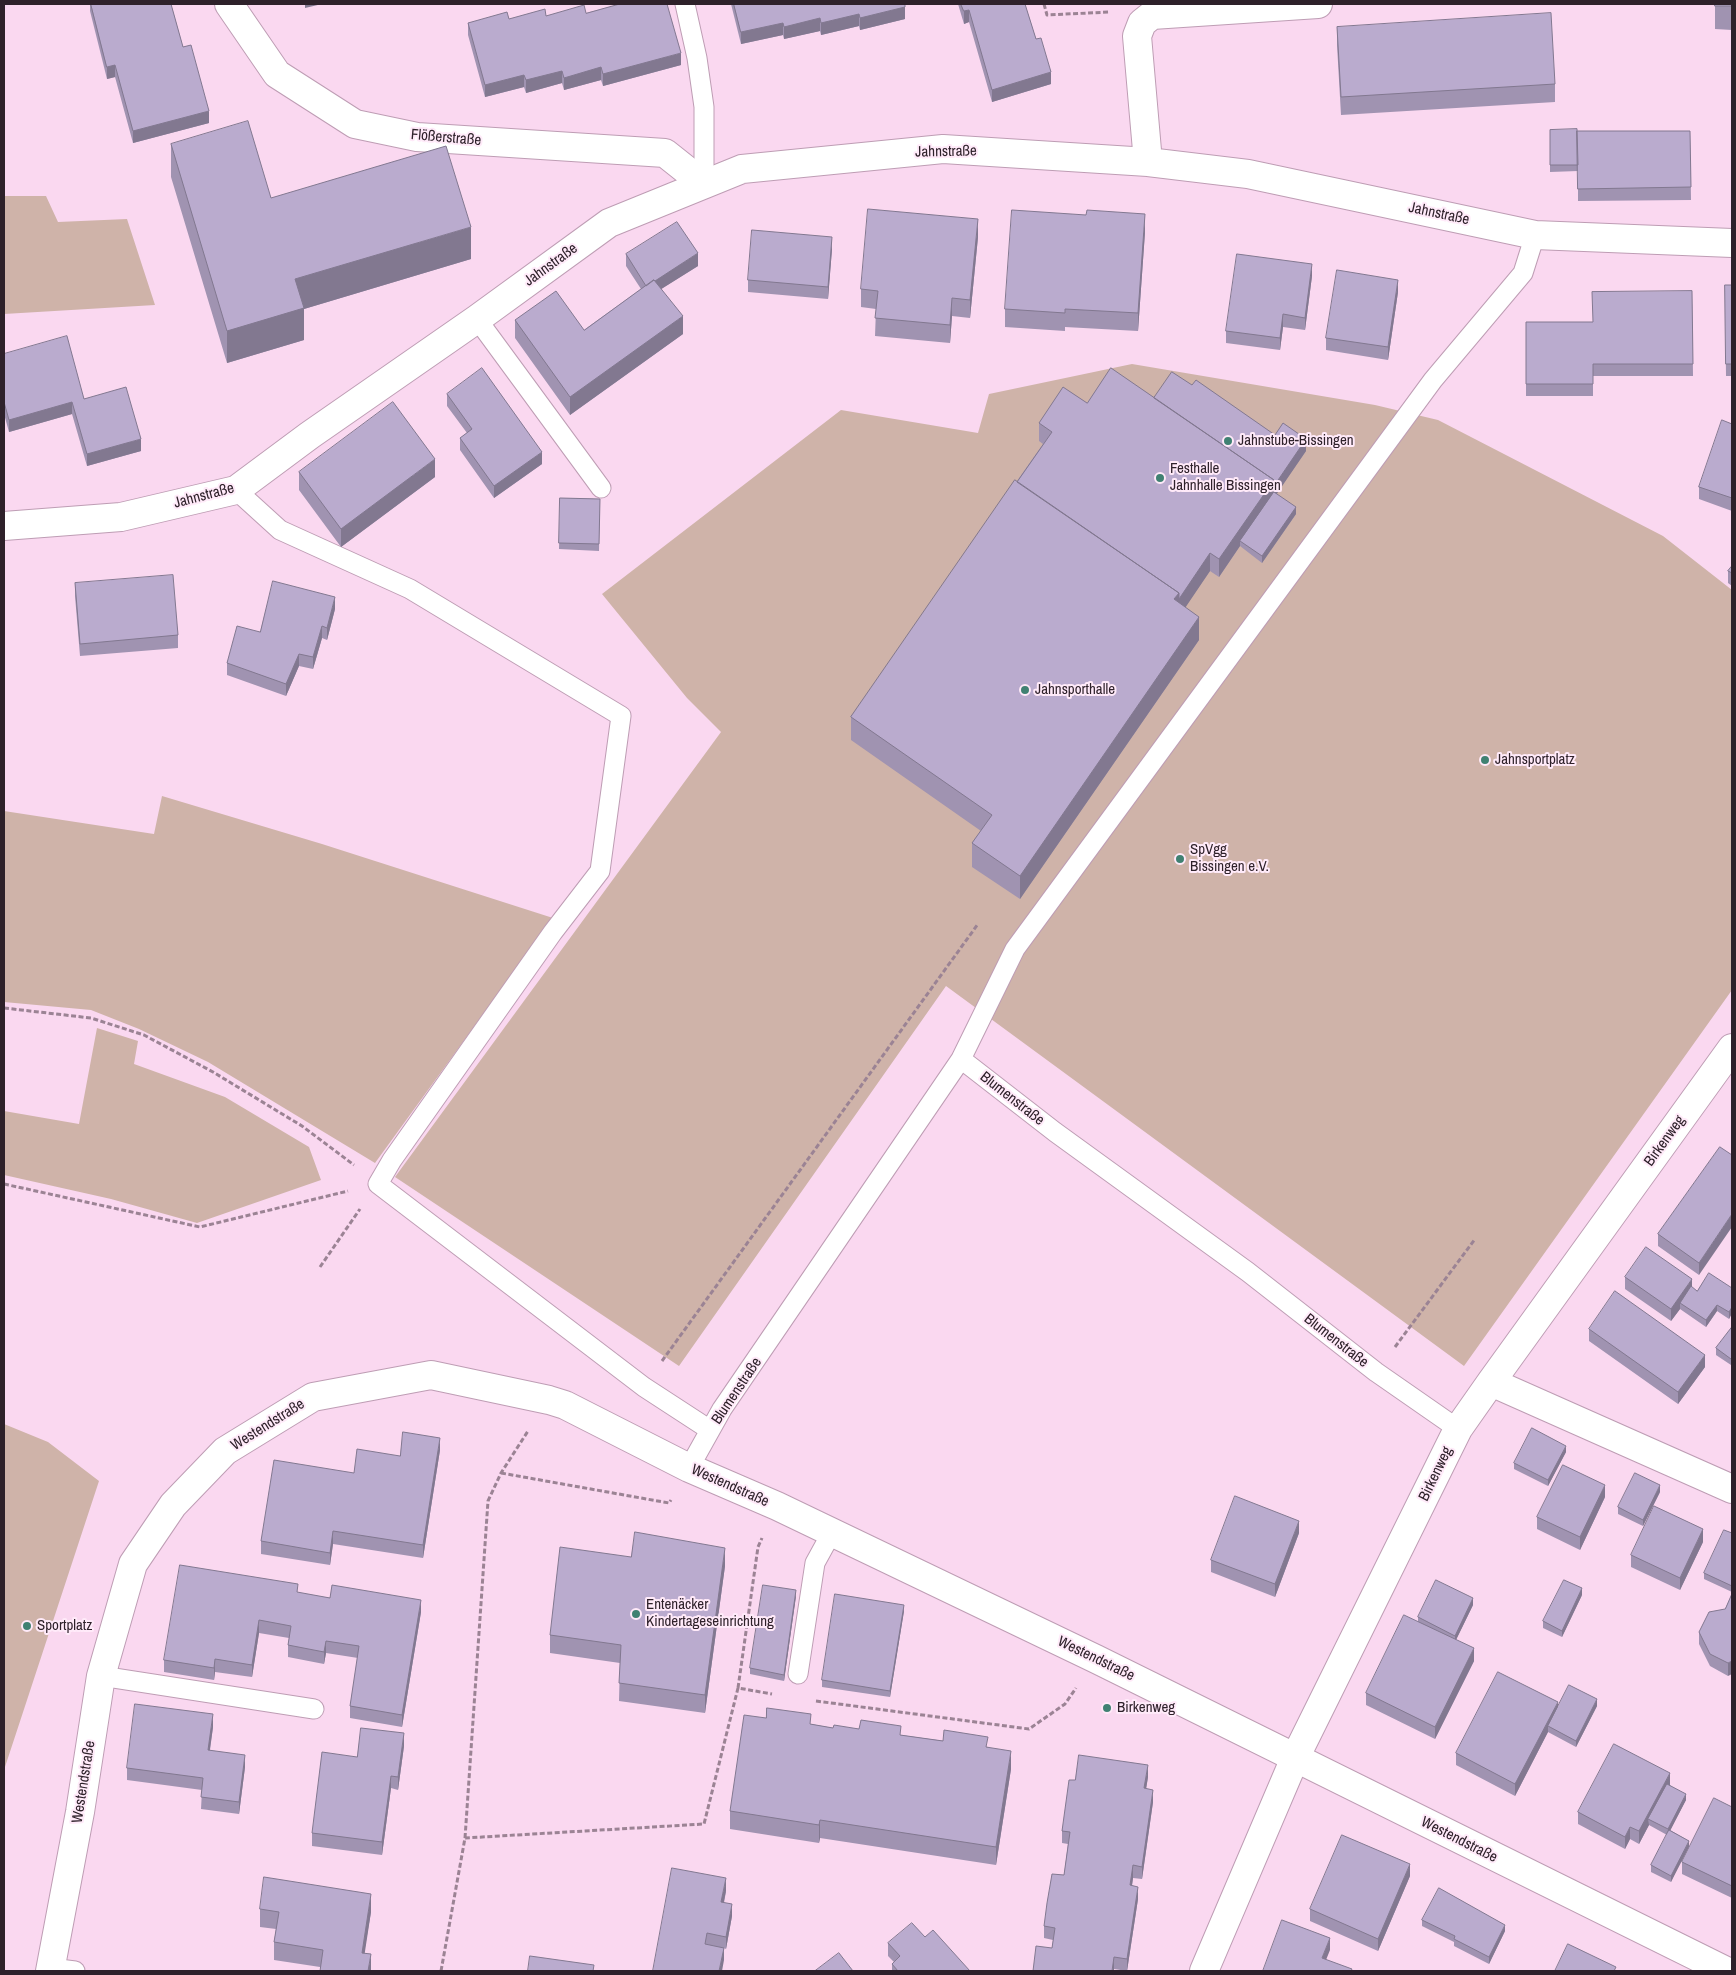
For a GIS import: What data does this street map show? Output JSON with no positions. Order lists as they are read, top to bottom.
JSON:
{
  "streets": {
    "street": [
      "Flößerstraße",
      "Jahnstraße",
      "Birkenweg",
      "Westendstraße"
    ],
    "lane": ["Blumenstraße"]
  },
  "crossings": [
    ["Flößerstraße", "Jahnstraße"],
    ["Blumenstraße", "Birkenweg"],
    ["Blumenstraße", "Westendstraße"],
    ["Birkenweg", "Westendstraße"]
  ],
  "places": [
    "Jahnstube-Bissingen",
    "Festhalle Jahnhalle Bissingen",
    "Jahnsporthalle",
    "Jahnsportplatz",
    "SpVgg Bissingen e.V.",
    "Entenäcker Kindertageseinrichtung",
    "Sportplatz",
    "Birkenweg"
  ]
}
